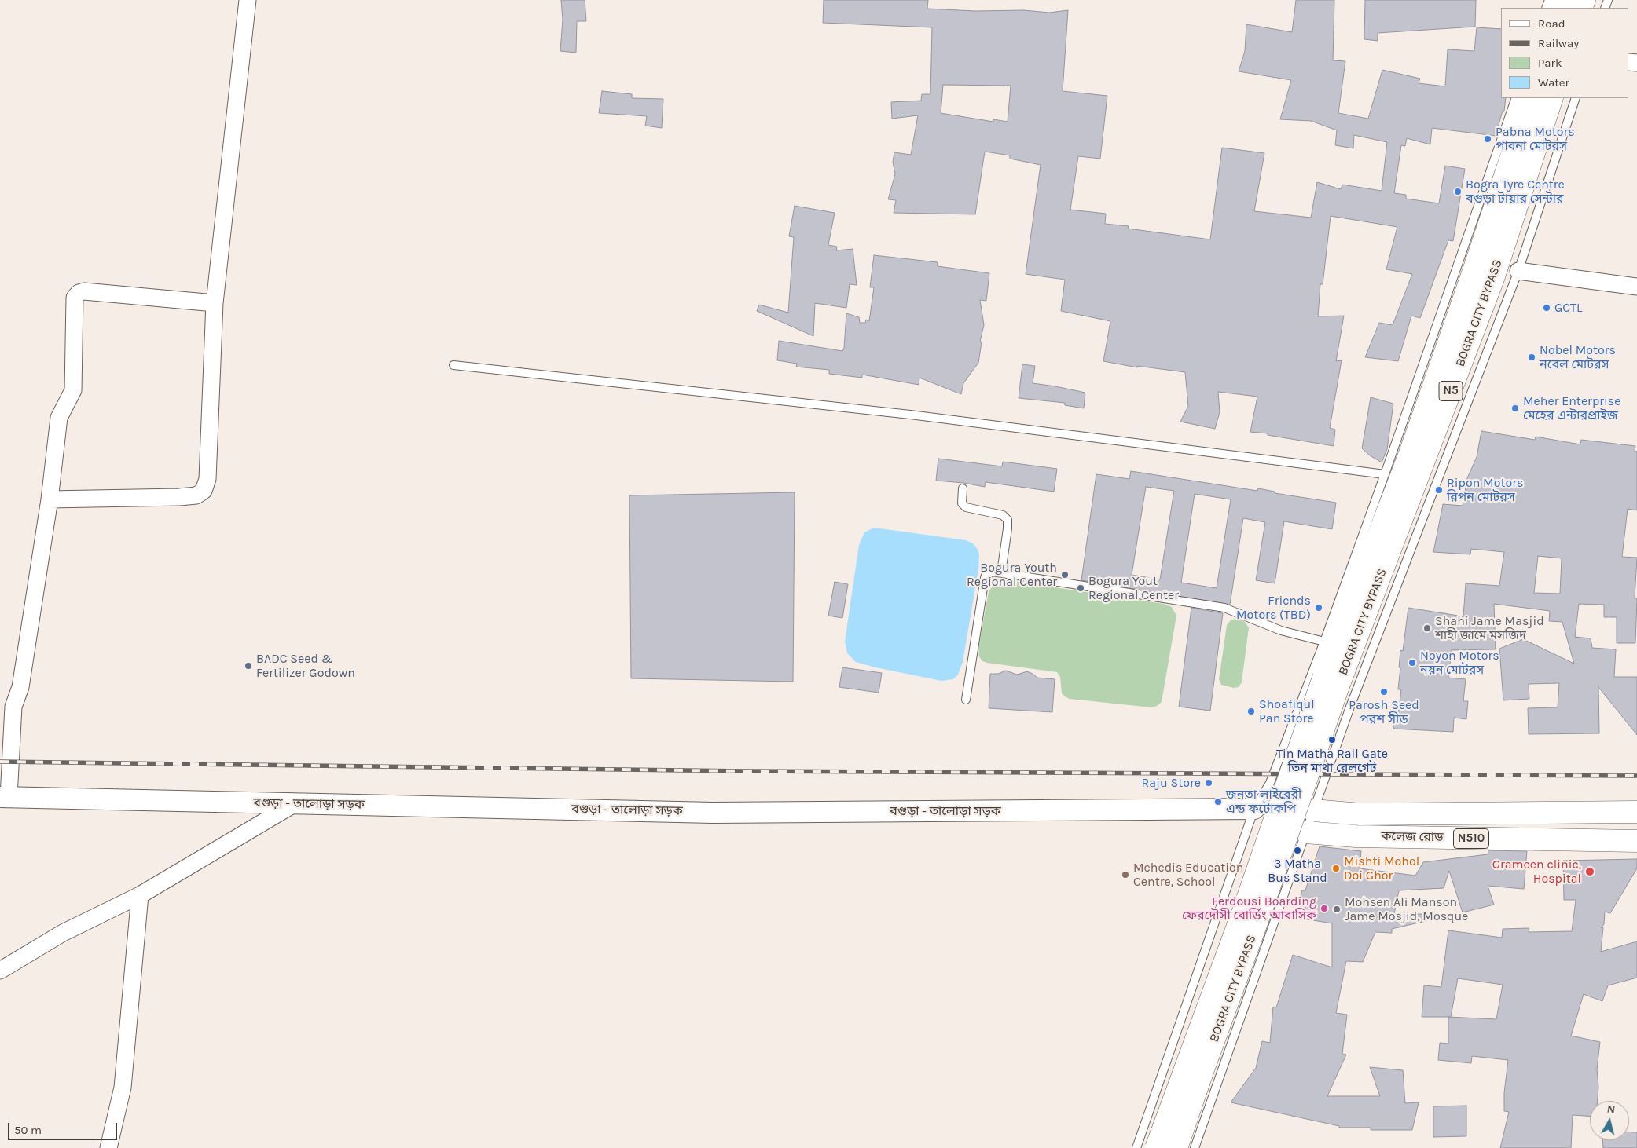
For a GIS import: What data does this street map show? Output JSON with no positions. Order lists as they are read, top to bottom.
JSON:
{
  "streets": {
    "highway": [
      "BOGRA CITY BYPASS",
      "N5",
      "কলেজ রোড",
      "N510"
    ],
    "street": ["বগুড়া - তালোড়া সড়ক"]
  },
  "places": [
    "Pabna Motors পাবনা মোটরস",
    "Bogra Tyre Centre বগুড়া টায়ার সেন্টার",
    "GCTL",
    "Nobel Motors নবেল মোটরস",
    "Meher Enterprise মেহের এন্টারপ্রাইজ",
    "Ripon Motors রিপন মোটরস",
    "Bogura Youth Regional Center",
    "Bogura Yout Regional Center",
    "Friends Motors (TBD)",
    "Shahi Jame Masjid শাহী জামে মসজিদ",
    "Noyon Motors নয়ন মোটরস",
    "BADC Seed & Fertilizer Godown",
    "Parosh Seed পরশ সীড",
    "Shoafiqul Pan Store",
    "Tin Matha Rail Gate তিন মাথা রেলগেট",
    "Raju Store",
    "জনতা লাইব্রেরী এন্ড ফটোকপি",
    "3 Matha Bus Stand",
    "Mishti Mohol Doi Ghor",
    "Grameen clinic, Hospital",
    "Mehedis Education Centre, School",
    "Ferdousi Boarding ফেরদৌসী বোর্ডিং আবাসিক",
    "Mohsen Ali Manson Jame Mosjid, Mosque"
  ],
  "legend": [
    "Road",
    "Railway",
    "Park",
    "Water"
  ],
  "scale_bar": "50 m",
  "north": "top"
}
